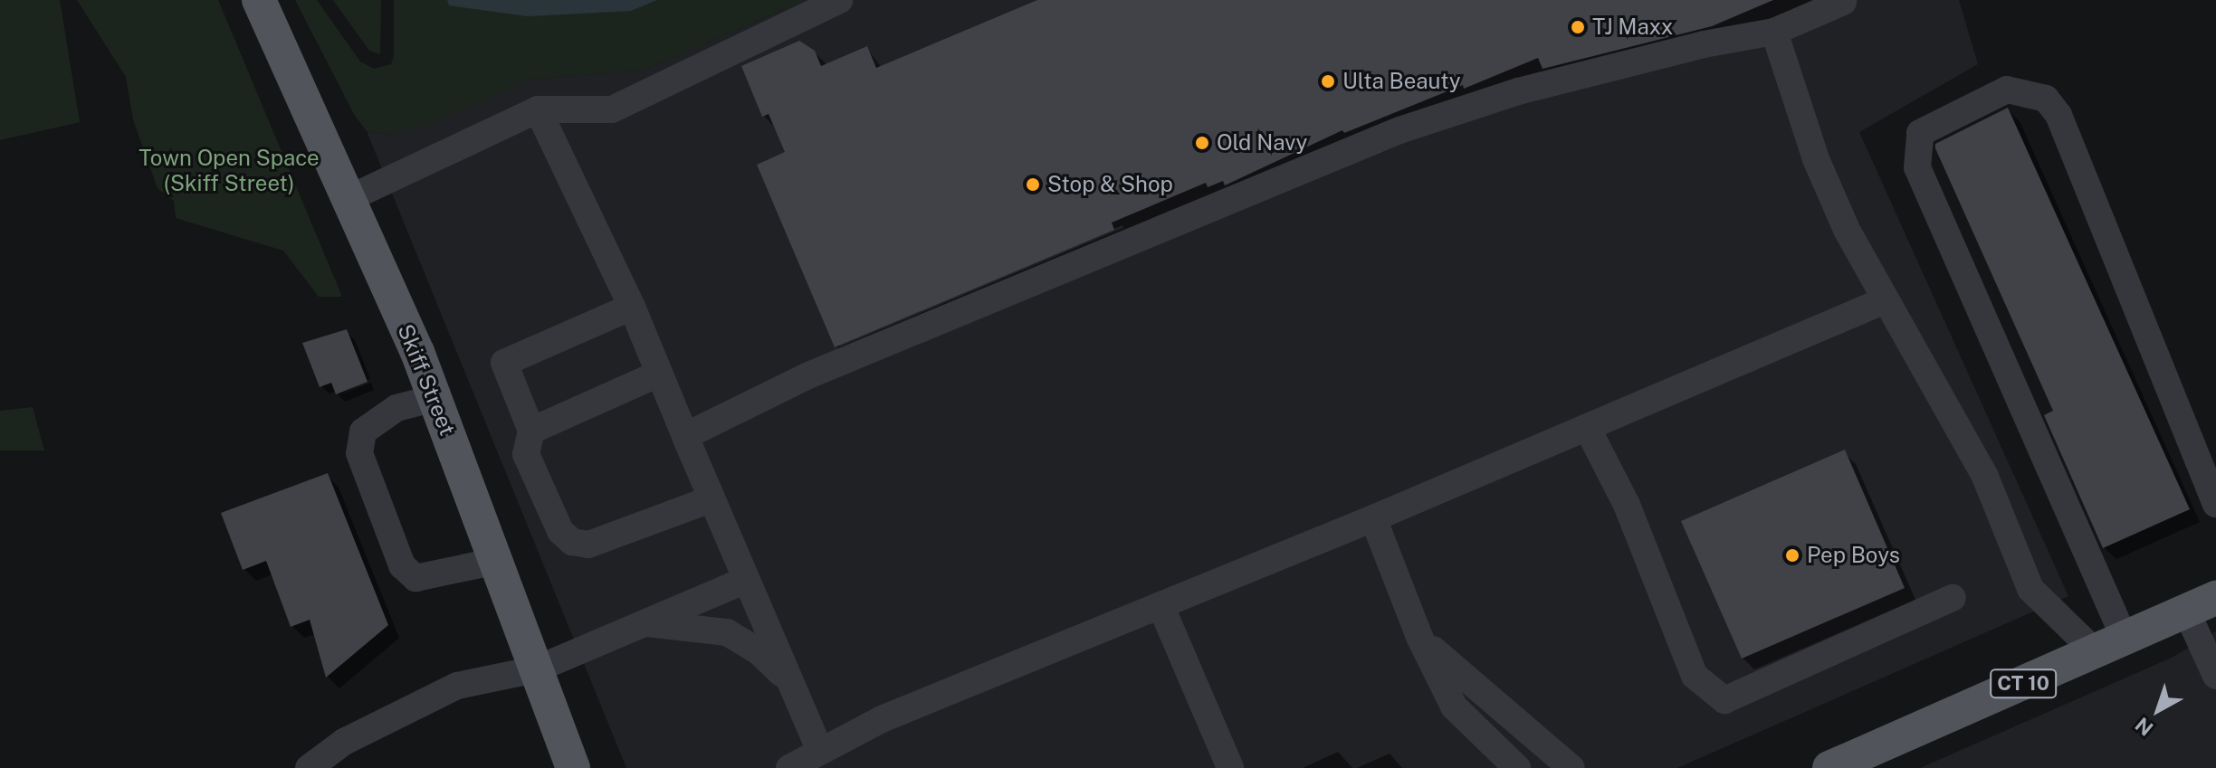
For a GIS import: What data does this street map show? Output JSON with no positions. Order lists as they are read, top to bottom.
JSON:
{
  "streets": {
    "main road": ["Skiff Street", "CT 10"]
  },
  "parks": ["Town Open Space (Skiff Street)"],
  "places": [
    "TJ Maxx",
    "Ulta Beauty",
    "Old Navy",
    "Stop & Shop",
    "Pep Boys"
  ],
  "north": "bottom left"
}
